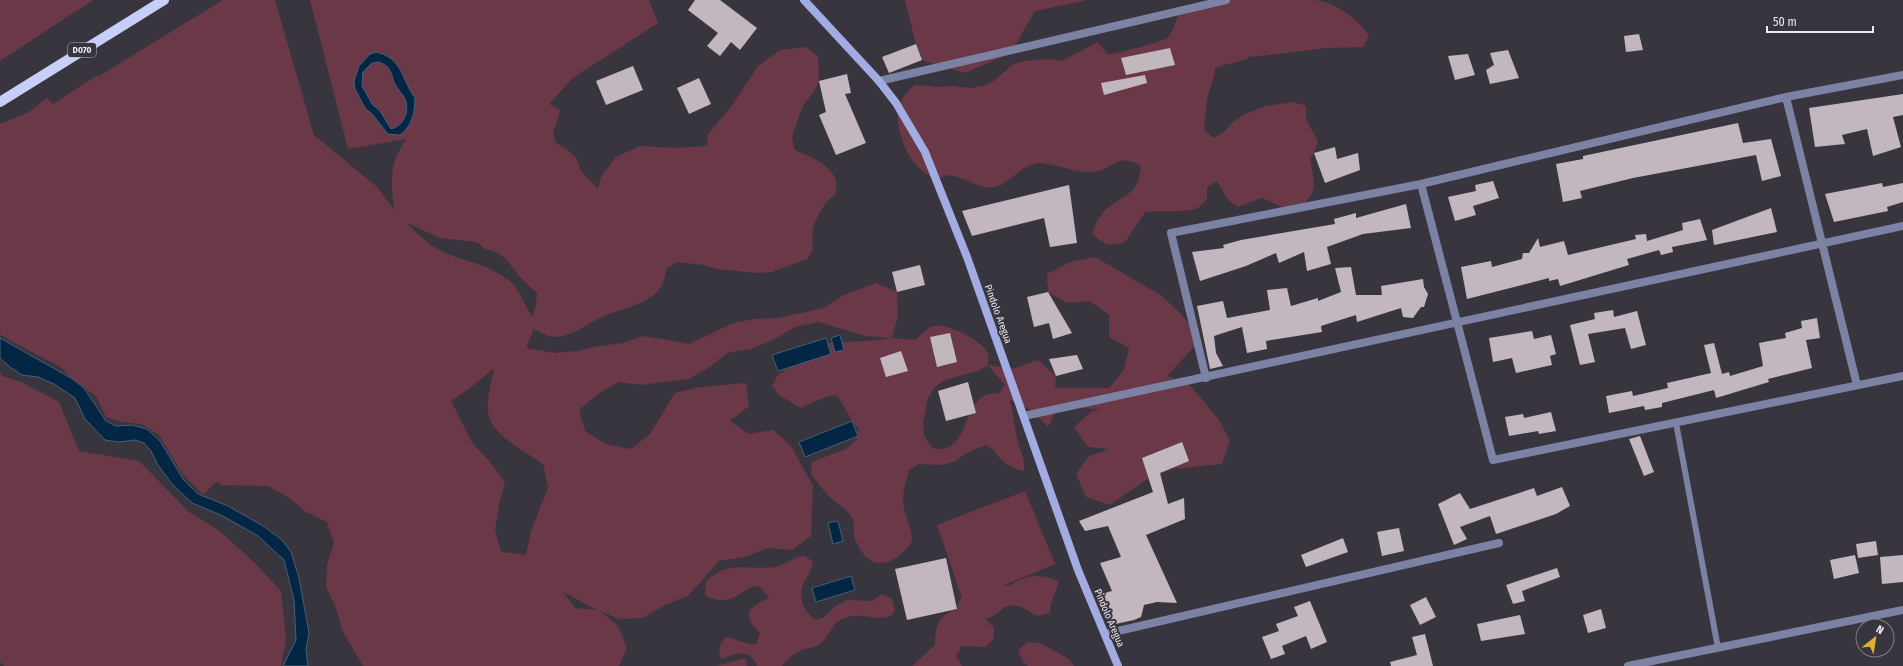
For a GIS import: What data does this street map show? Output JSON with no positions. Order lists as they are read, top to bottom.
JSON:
{
  "streets": {
    "main road": ["D070", "Pindolo Aregua"]
  },
  "scale_bar": "50 m",
  "north": "top right"
}
